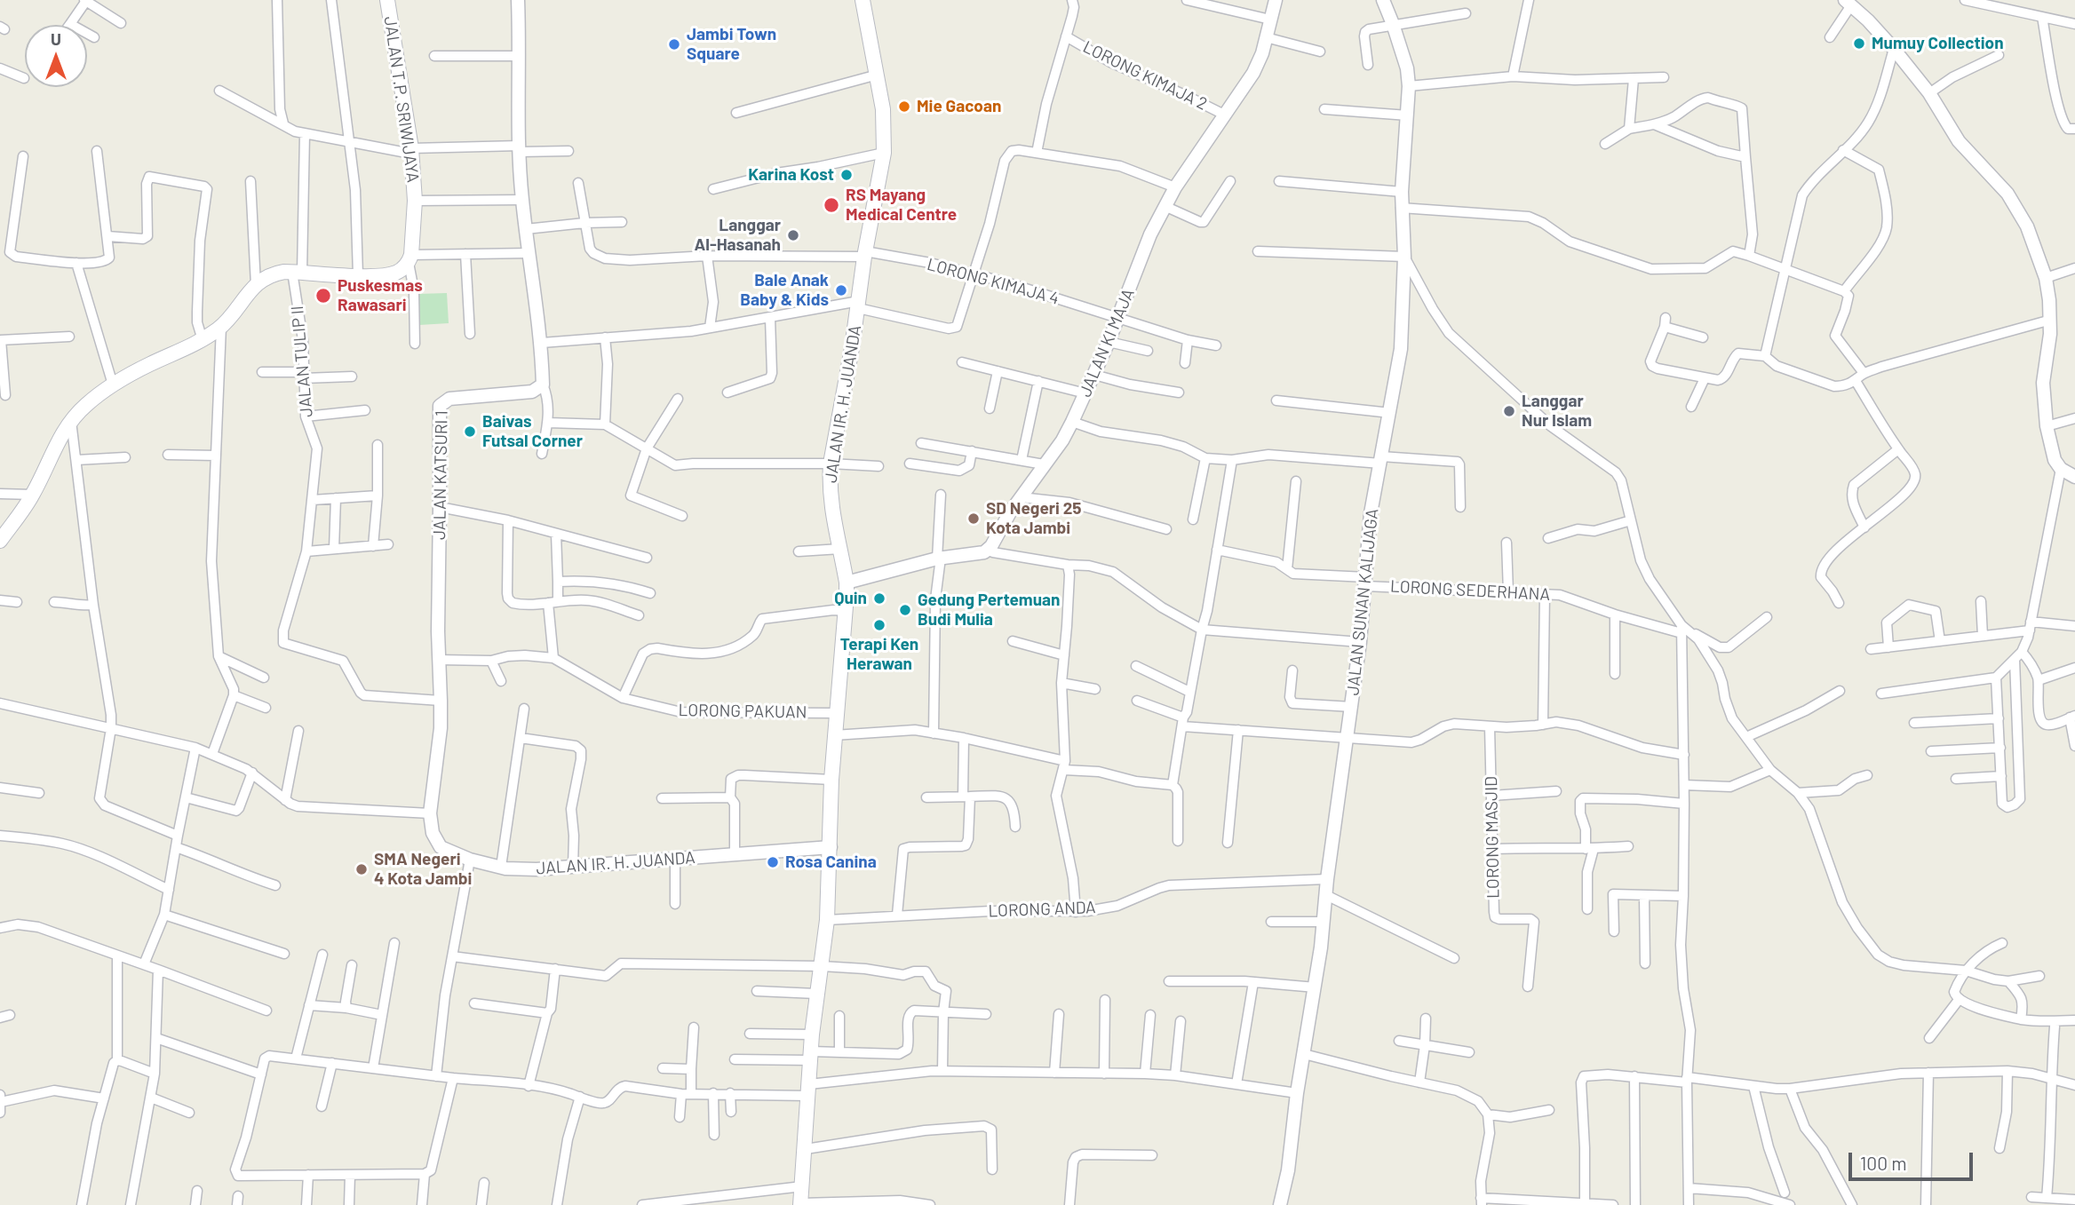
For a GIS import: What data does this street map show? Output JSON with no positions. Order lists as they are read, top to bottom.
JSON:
{
  "streets": {
    "main road": ["JALAN T.P. SRIWIJAYA", "JALAN IR. H. JUANDA"],
    "street": [
      "LORONG KIMAJA 2",
      "LORONG KIMAJA 4",
      "JALAN KI MAJA",
      "JALAN TULIP II",
      "JALAN KATSURI 1",
      "LORONG SEDERHANA",
      "JALAN SUNAN KALIJAGA",
      "LORONG PAKUAN",
      "LORONG MASJID",
      "LORONG ANDA"
    ]
  },
  "crossings": [
    ["LORONG KIMAJA 2", "JALAN KI MAJA"],
    ["LORONG KIMAJA 4", "JALAN KI MAJA"],
    ["LORONG KIMAJA 4", "JALAN IR. H. JUANDA"],
    ["JALAN TULIP II", "JALAN KATSURI 1"],
    ["JALAN IR. H. JUANDA", "JALAN KATSURI 1"],
    ["JALAN IR. H. JUANDA", "LORONG PAKUAN"],
    ["JALAN IR. H. JUANDA", "LORONG ANDA"],
    ["JALAN KATSURI 1", "LORONG PAKUAN"],
    ["LORONG SEDERHANA", "JALAN SUNAN KALIJAGA"],
    ["JALAN SUNAN KALIJAGA", "LORONG ANDA"]
  ],
  "places": [
    "Mumuy Collection",
    "Jambi Town Square",
    "Mie Gacoan",
    "Karina Kost",
    "RS Mayang Medical Centre",
    "Langgar Al-Hasanah",
    "Bale Anak Baby & Kids",
    "Puskesmas Rawasari",
    "Langgar Nur Islam",
    "Baivas Futsal Corner",
    "SD Negeri 25 Kota Jambi",
    "Quin",
    "Gedung Pertemuan Budi Mulia",
    "Terapi Ken Herawan",
    "Rosa Canina",
    "SMA Negeri 4 Kota Jambi"
  ],
  "scale_bar": "100 m",
  "north": "top"
}
